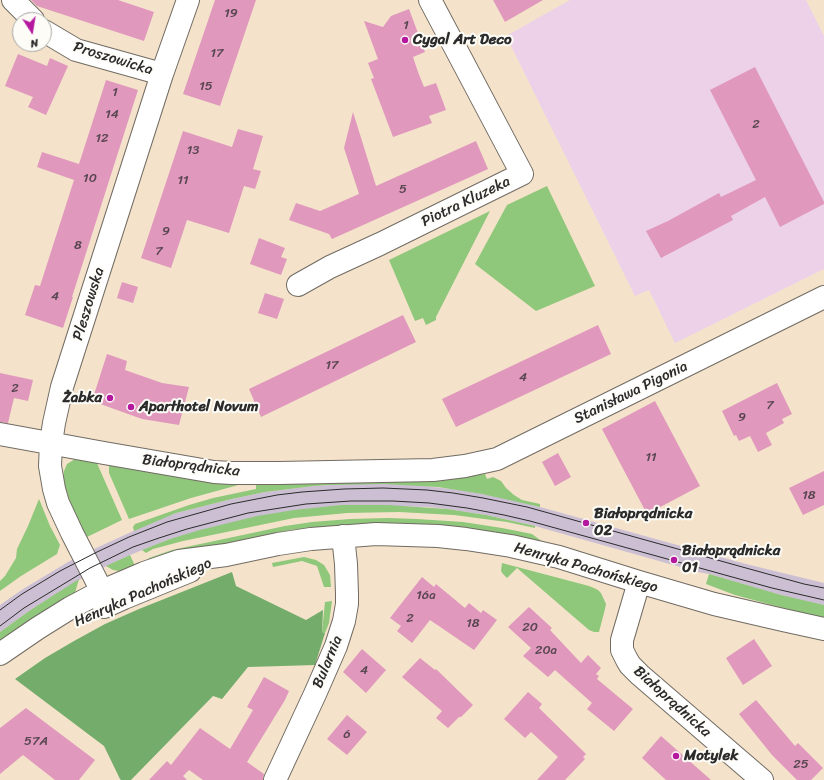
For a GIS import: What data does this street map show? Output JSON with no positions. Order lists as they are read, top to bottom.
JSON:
{
  "streets": {
    "street": [
      "Proszowicka",
      "Piotra Kluzeka",
      "Pleszowska",
      "Stanisława Pigonia",
      "Białoprądnicka",
      "Henryka Pachońskiego",
      "Bularnia"
    ]
  },
  "crossings": [
    ["Proszowicka", "Pleszowska"],
    ["Pleszowska", "Białoprądnicka"],
    ["Pleszowska", "Henryka Pachońskiego"],
    ["Stanisława Pigonia", "Białoprądnicka"],
    ["Białoprądnicka", "Henryka Pachońskiego"],
    ["Henryka Pachońskiego", "Bularnia"]
  ],
  "places": [
    "Cygal Art Deco",
    "Żabka",
    "Aparthotel Novum",
    "Białoprądnicka 02",
    "Białoprądnicka 01",
    "Motylek"
  ],
  "house_numbers": [
    "19",
    "1",
    "17",
    "15",
    "1",
    "14",
    "2",
    "12",
    "13",
    "10",
    "11",
    "5",
    "9",
    "8",
    "7",
    "4",
    "17",
    "4",
    "2",
    "7",
    "9",
    "11",
    "18",
    "16a",
    "2",
    "18",
    "20",
    "20a",
    "4",
    "6",
    "57A",
    "25"
  ],
  "north": "bottom"
}
